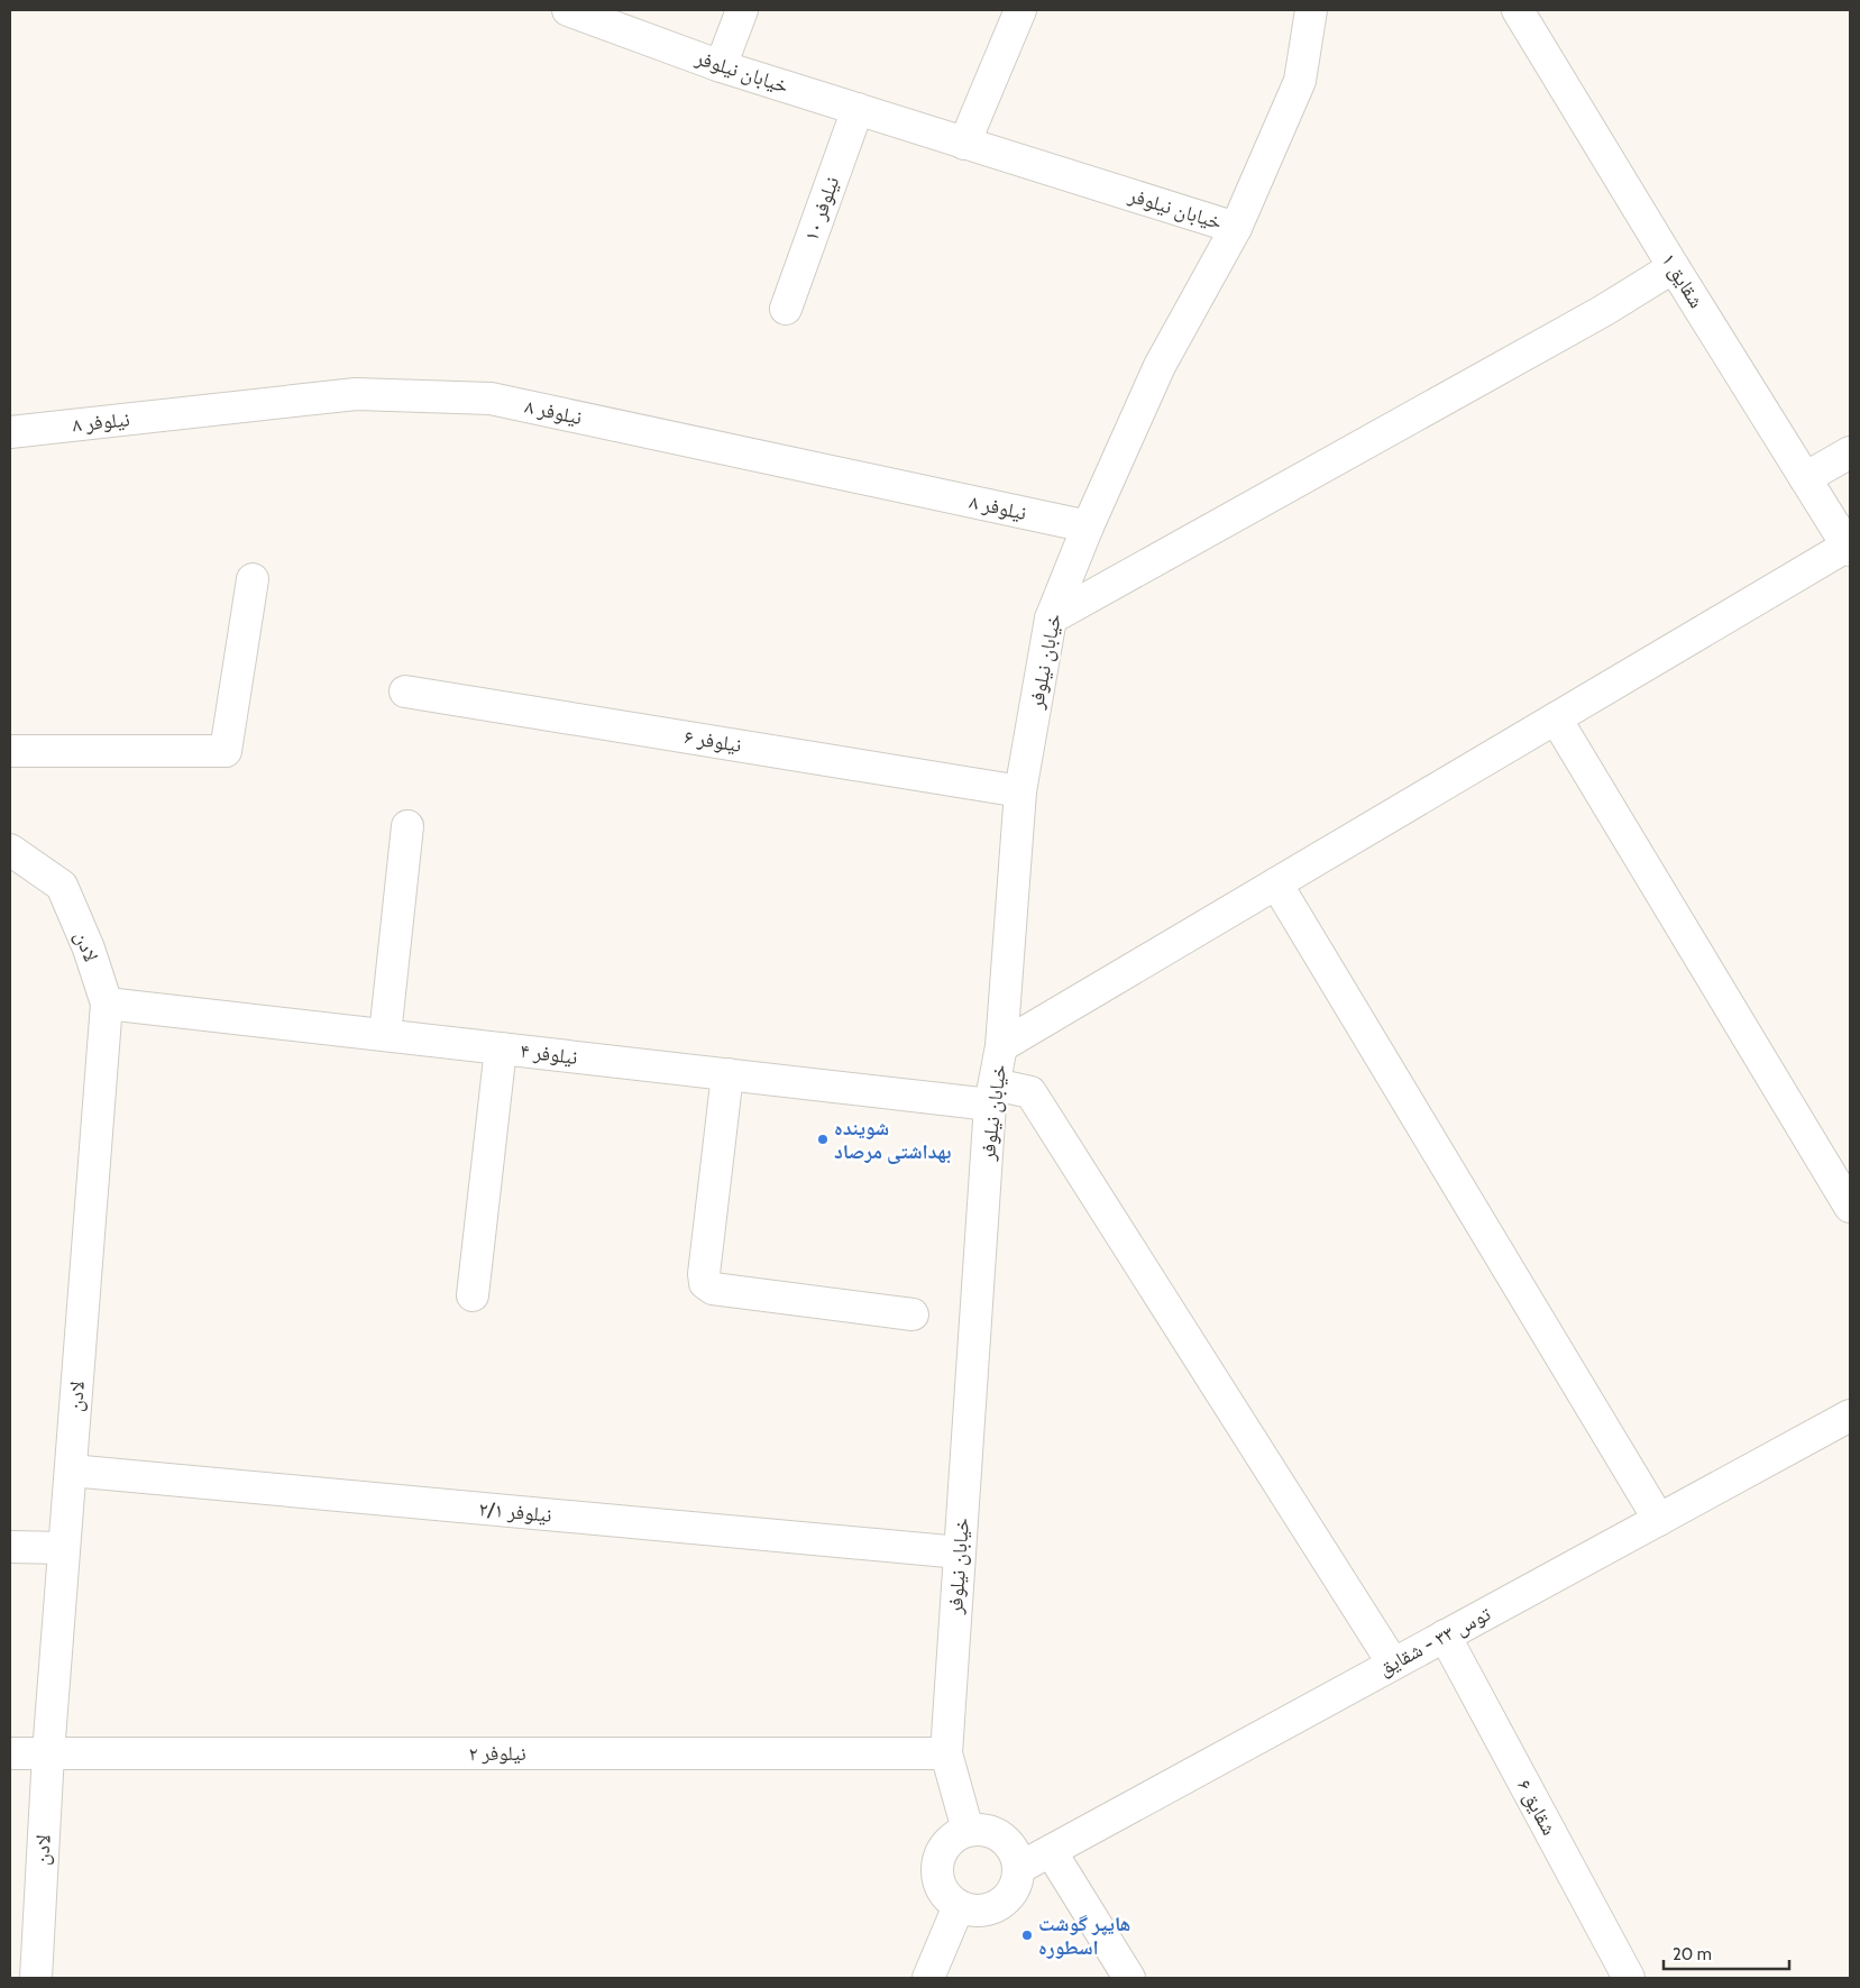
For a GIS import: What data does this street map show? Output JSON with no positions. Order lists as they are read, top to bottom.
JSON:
{
  "streets": {
    "street": [
      "خیابان نیلوفر",
      "نیلوفر ۱۰",
      "شقایق ۱",
      "نیلوفر ۸",
      "نیلوفر ۶",
      "لادن",
      "نیلوفر ۴",
      "نیلوفر ۲/۱",
      "توس ۳۳ - شقایق",
      "نیلوفر ۲",
      "شقایق ۶"
    ]
  },
  "crossings": [
    ["خیابان نیلوفر", "نیلوفر ۱۰"],
    ["خیابان نیلوفر", "نیلوفر ۸"],
    ["خیابان نیلوفر", "نیلوفر ۶"],
    ["خیابان نیلوفر", "نیلوفر ۴"],
    ["خیابان نیلوفر", "نیلوفر ۲/۱"],
    ["خیابان نیلوفر", "توس ۳۳ - شقایق"],
    ["خیابان نیلوفر", "نیلوفر ۲"],
    ["لادن", "نیلوفر ۴"],
    ["لادن", "نیلوفر ۲/۱"],
    ["لادن", "نیلوفر ۲"],
    ["نیلوفر ۴", "توس ۳۳ - شقایق"],
    ["توس ۳۳ - شقایق", "شقایق ۶"]
  ],
  "places": ["شوینده بهداشتی مرصاد", "هایپر گوشت اسطوره"],
  "scale_bar": "20 m"
}
